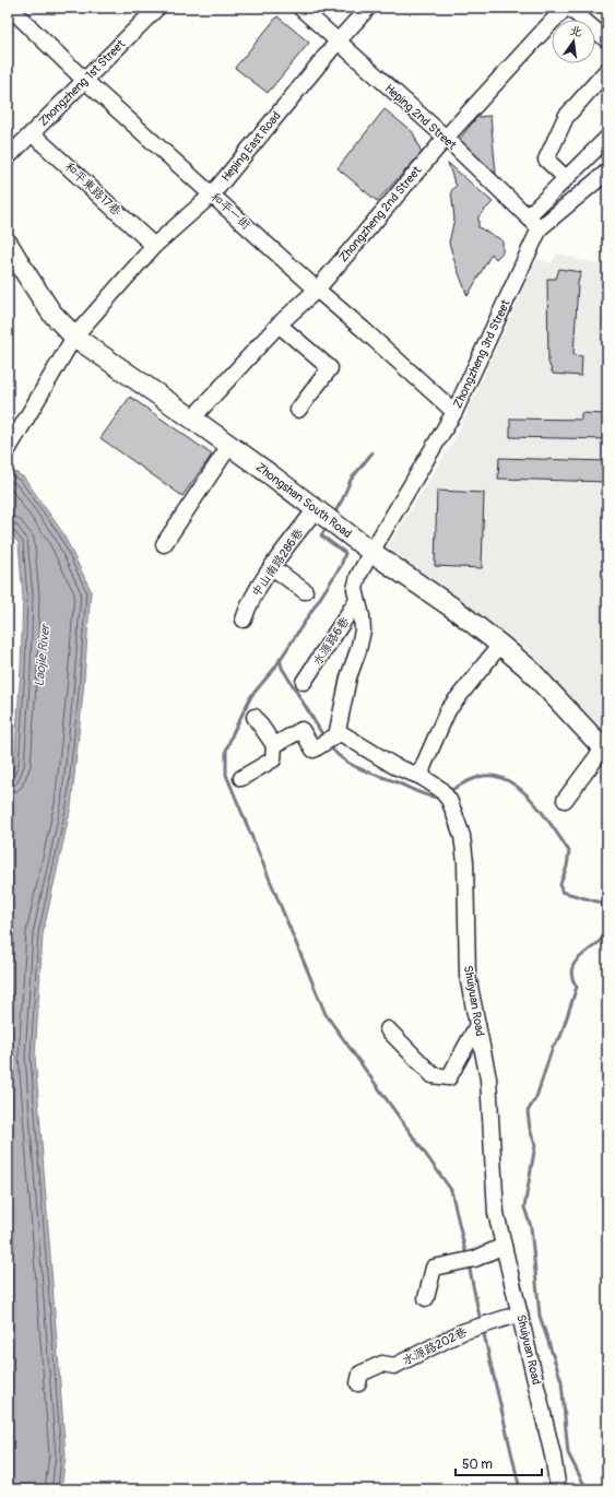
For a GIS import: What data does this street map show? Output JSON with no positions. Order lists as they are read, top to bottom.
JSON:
{
  "streets": {
    "main road": ["Zhongshan South Road"],
    "street": [
      "Zhongzheng 1st Street",
      "Heping 2nd Street",
      "Heping East Road",
      "和平東路17巷",
      "和平一街",
      "Zhongzheng 2nd Street",
      "Zhongzheng 3rd Street",
      "中山南路286巷",
      "水源路6巷",
      "Shuiyuan Road",
      "水源路202巷"
    ]
  },
  "crossings": [
    ["Zhongzheng 1st Street", "和平東路17巷"],
    ["Zhongzheng 1st Street", "和平一街"],
    ["Heping 2nd Street", "Heping East Road"],
    ["Heping 2nd Street", "Zhongzheng 2nd Street"],
    ["Heping 2nd Street", "Zhongzheng 3rd Street"],
    ["Heping East Road", "和平東路17巷"],
    ["Heping East Road", "和平一街"],
    ["Heping East Road", "Zhongshan South Road"],
    ["和平一街", "Zhongzheng 2nd Street"],
    ["和平一街", "Zhongzheng 3rd Street"],
    ["Zhongzheng 2nd Street", "Zhongshan South Road"],
    ["Zhongzheng 3rd Street", "Zhongshan South Road"],
    ["Zhongshan South Road", "中山南路286巷"],
    ["Shuiyuan Road", "水源路202巷"]
  ],
  "water": ["Laojie River"],
  "scale_bar": "50 m",
  "north": "top"
}
